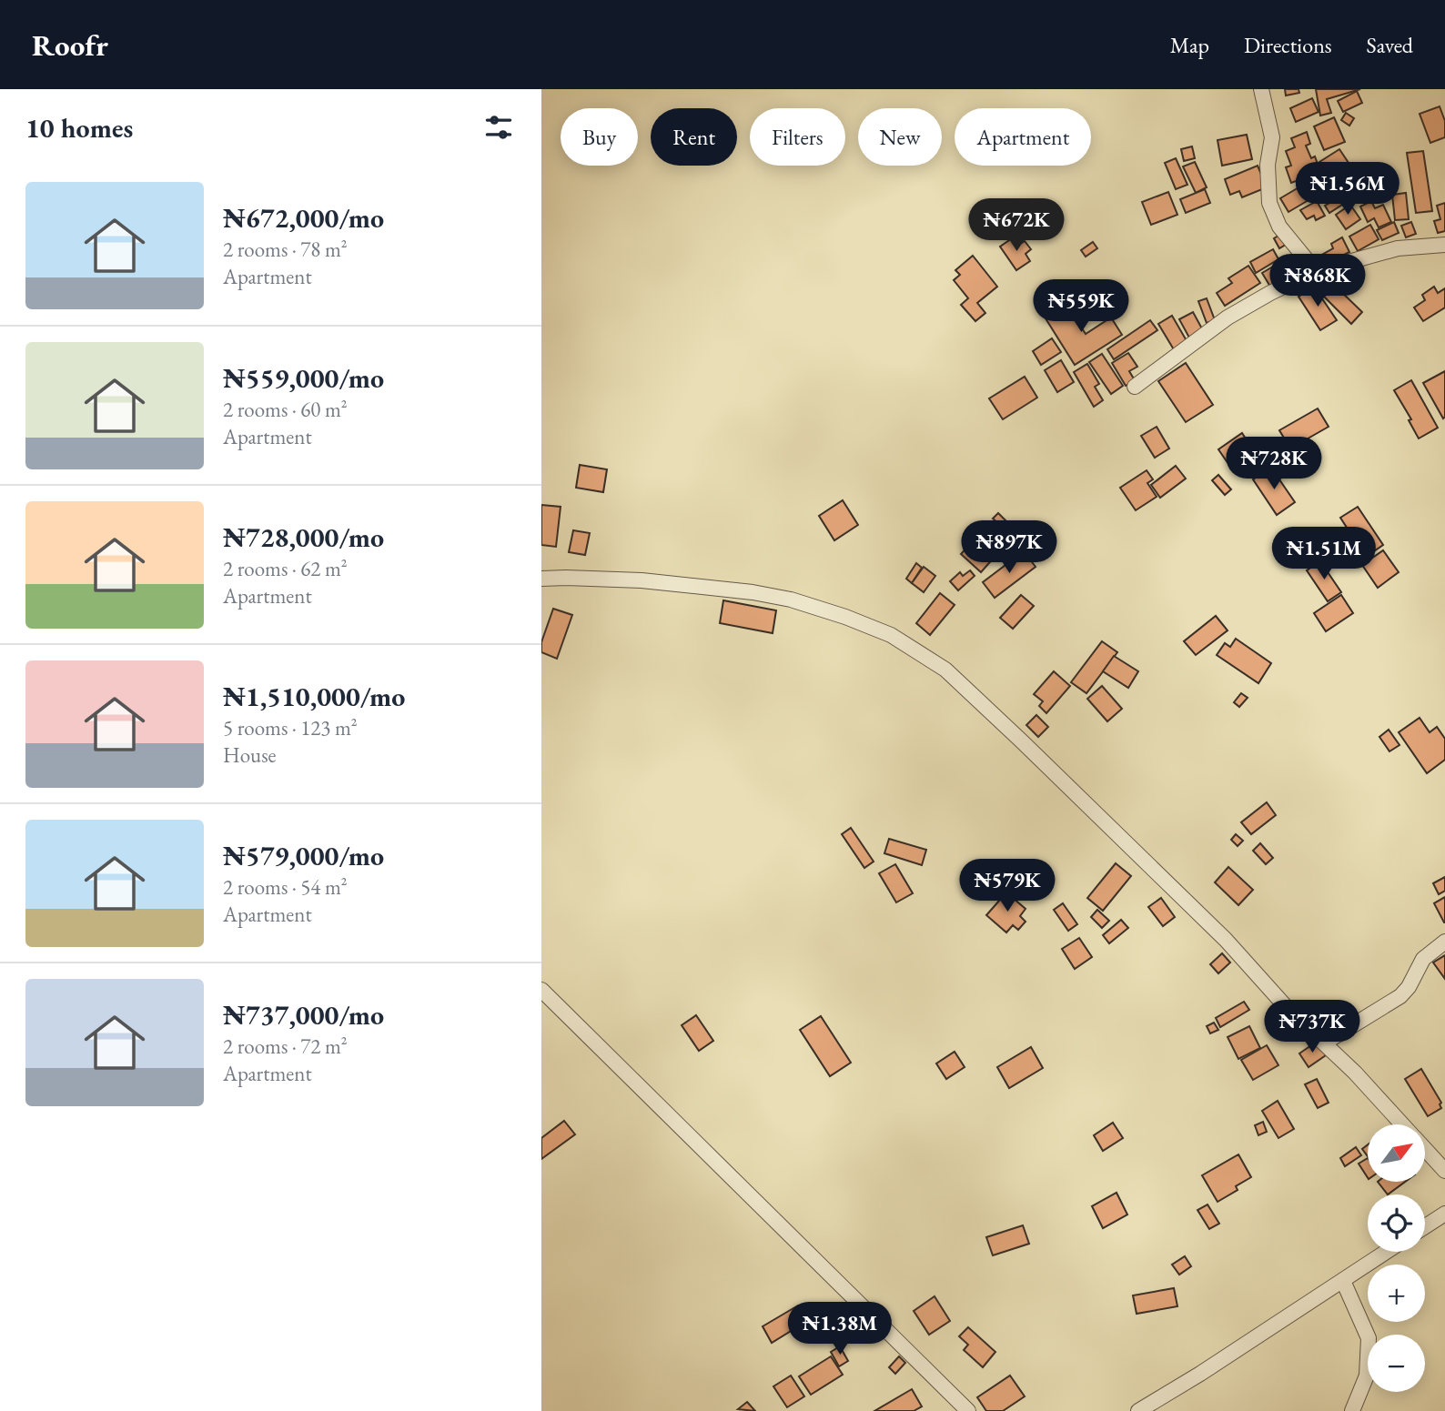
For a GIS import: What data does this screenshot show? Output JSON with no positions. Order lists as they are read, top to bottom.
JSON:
{
  "north": "top right",
  "page": {
    "header": "Roofr",
    "nav": ["Map", "Directions", "Saved"],
    "heading": "10 homes",
    "chip": [
      "Buy",
      "Rent",
      "Filters",
      "New",
      "Apartment"
    ],
    "price": [
      "₦1.56M",
      "₦672K",
      "₦868K",
      "₦559K",
      "₦728K",
      "₦897K",
      "₦1.51M",
      "₦579K",
      "₦737K",
      "₦1.38M"
    ],
    "list": [
      {
        "name": "₦672,000/mo",
        "note": "2 rooms · 78 m² · Apartment"
      },
      {
        "name": "₦559,000/mo",
        "note": "2 rooms · 60 m² · Apartment"
      },
      {
        "name": "₦728,000/mo",
        "note": "2 rooms · 62 m² · Apartment"
      },
      {
        "name": "₦1,510,000/mo",
        "note": "5 rooms · 123 m² · House"
      },
      {
        "name": "₦579,000/mo",
        "note": "2 rooms · 54 m² · Apartment"
      },
      {
        "name": "₦737,000/mo",
        "note": "2 rooms · 72 m² · Apartment"
      }
    ],
    "map_buttons": ["+", "−"]
  }
}
